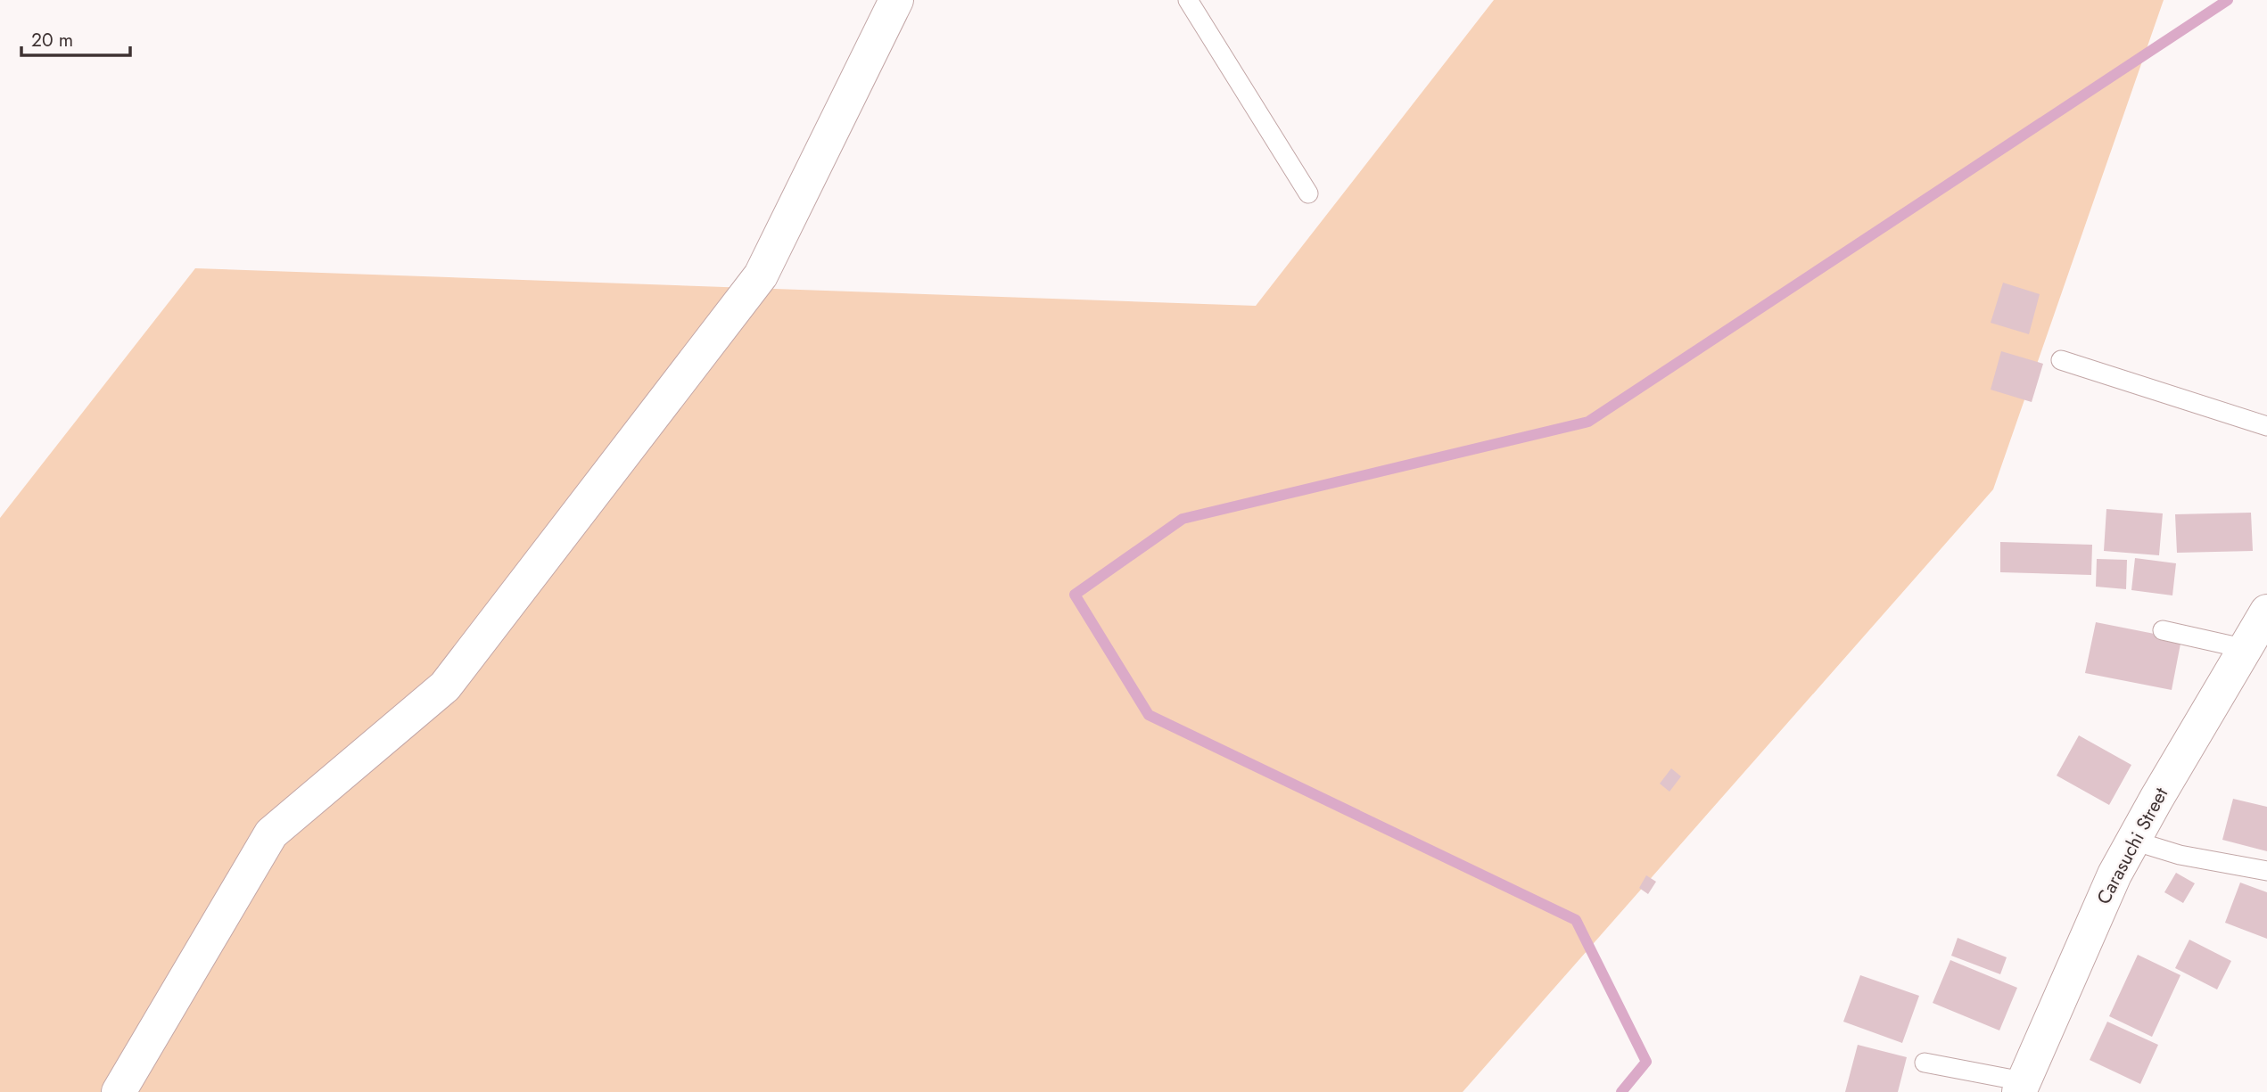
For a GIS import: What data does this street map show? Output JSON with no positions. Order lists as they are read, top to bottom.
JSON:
{
  "streets": {
    "street": ["Carasuchi Street"]
  },
  "scale_bar": "20 m"
}
